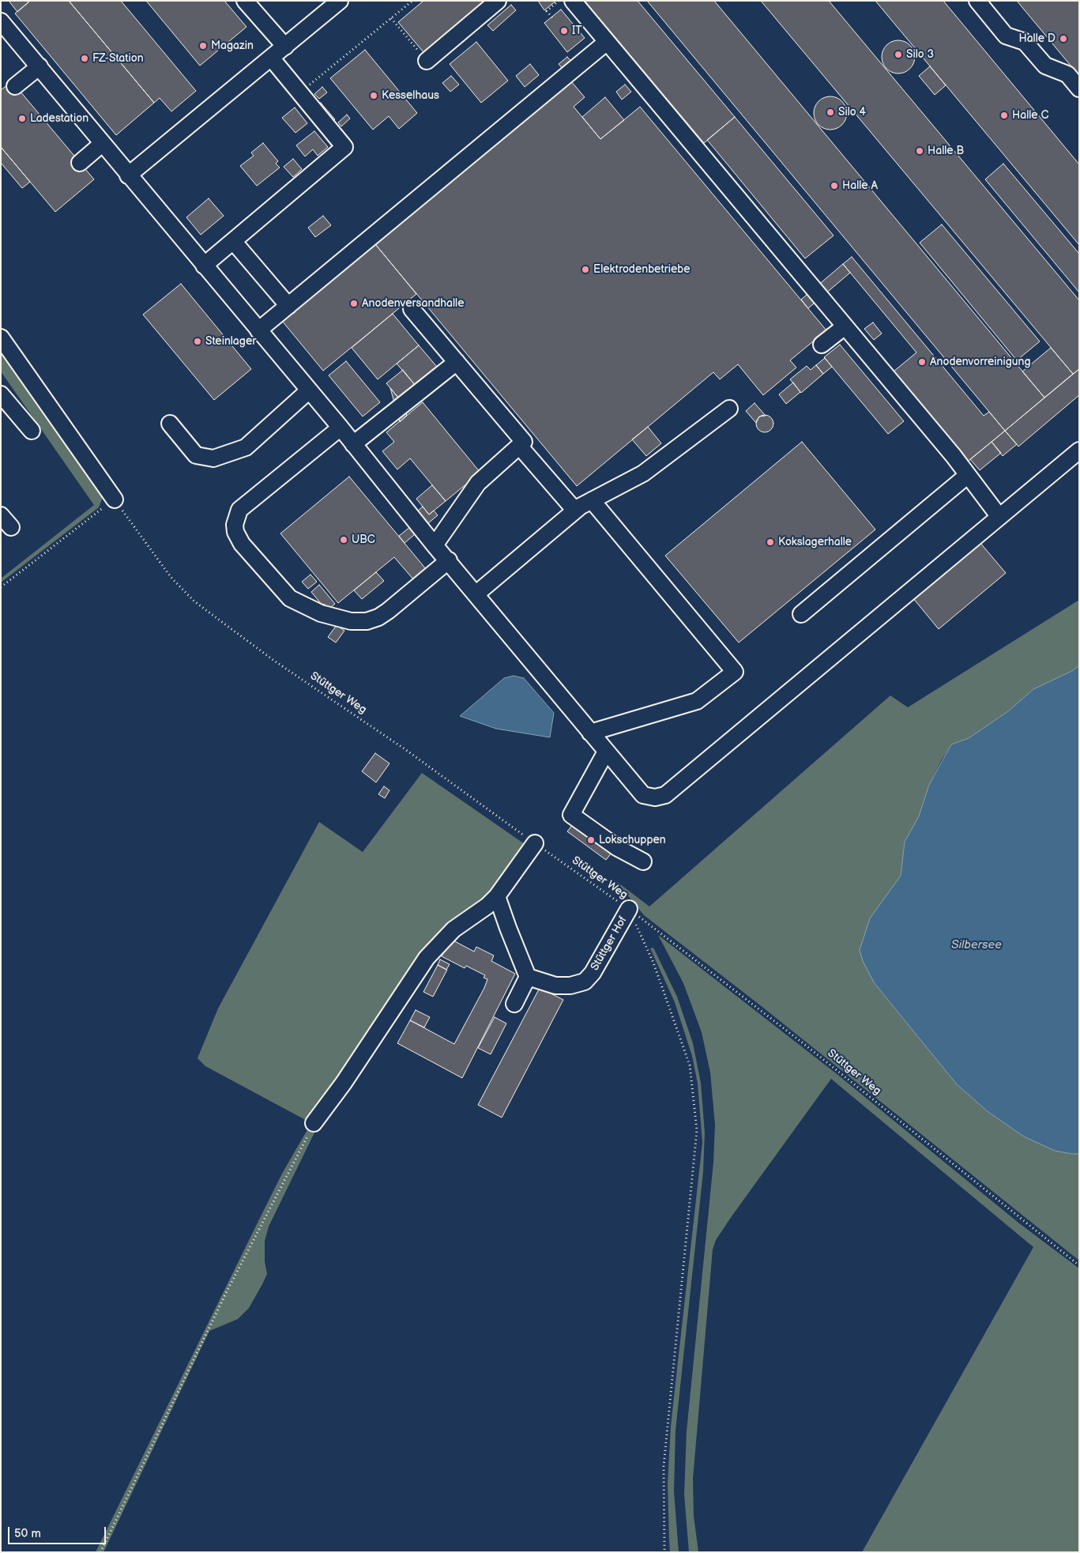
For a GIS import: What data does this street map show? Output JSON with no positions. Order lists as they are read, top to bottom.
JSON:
{
  "streets": {
    "lane": ["Stüttger Hof"],
    "path": ["Stüttger Weg"]
  },
  "crossings": [
    ["Stüttger Weg", "Stüttger Hof"]
  ],
  "water": ["Silbersee"],
  "places": [
    "IT",
    "Halle D",
    "Magazin",
    "Silo 3",
    "FZ-Station",
    "Kesselhaus",
    "Silo 4",
    "Halle C",
    "Ladestation",
    "Halle B",
    "Halle A",
    "Elektrodenbetriebe",
    "Anodenversandhalle",
    "Steinlager",
    "Anodenvorreinigung",
    "UBC",
    "Kokslagerhalle",
    "Lokschuppen"
  ],
  "scale_bar": "50 m"
}
